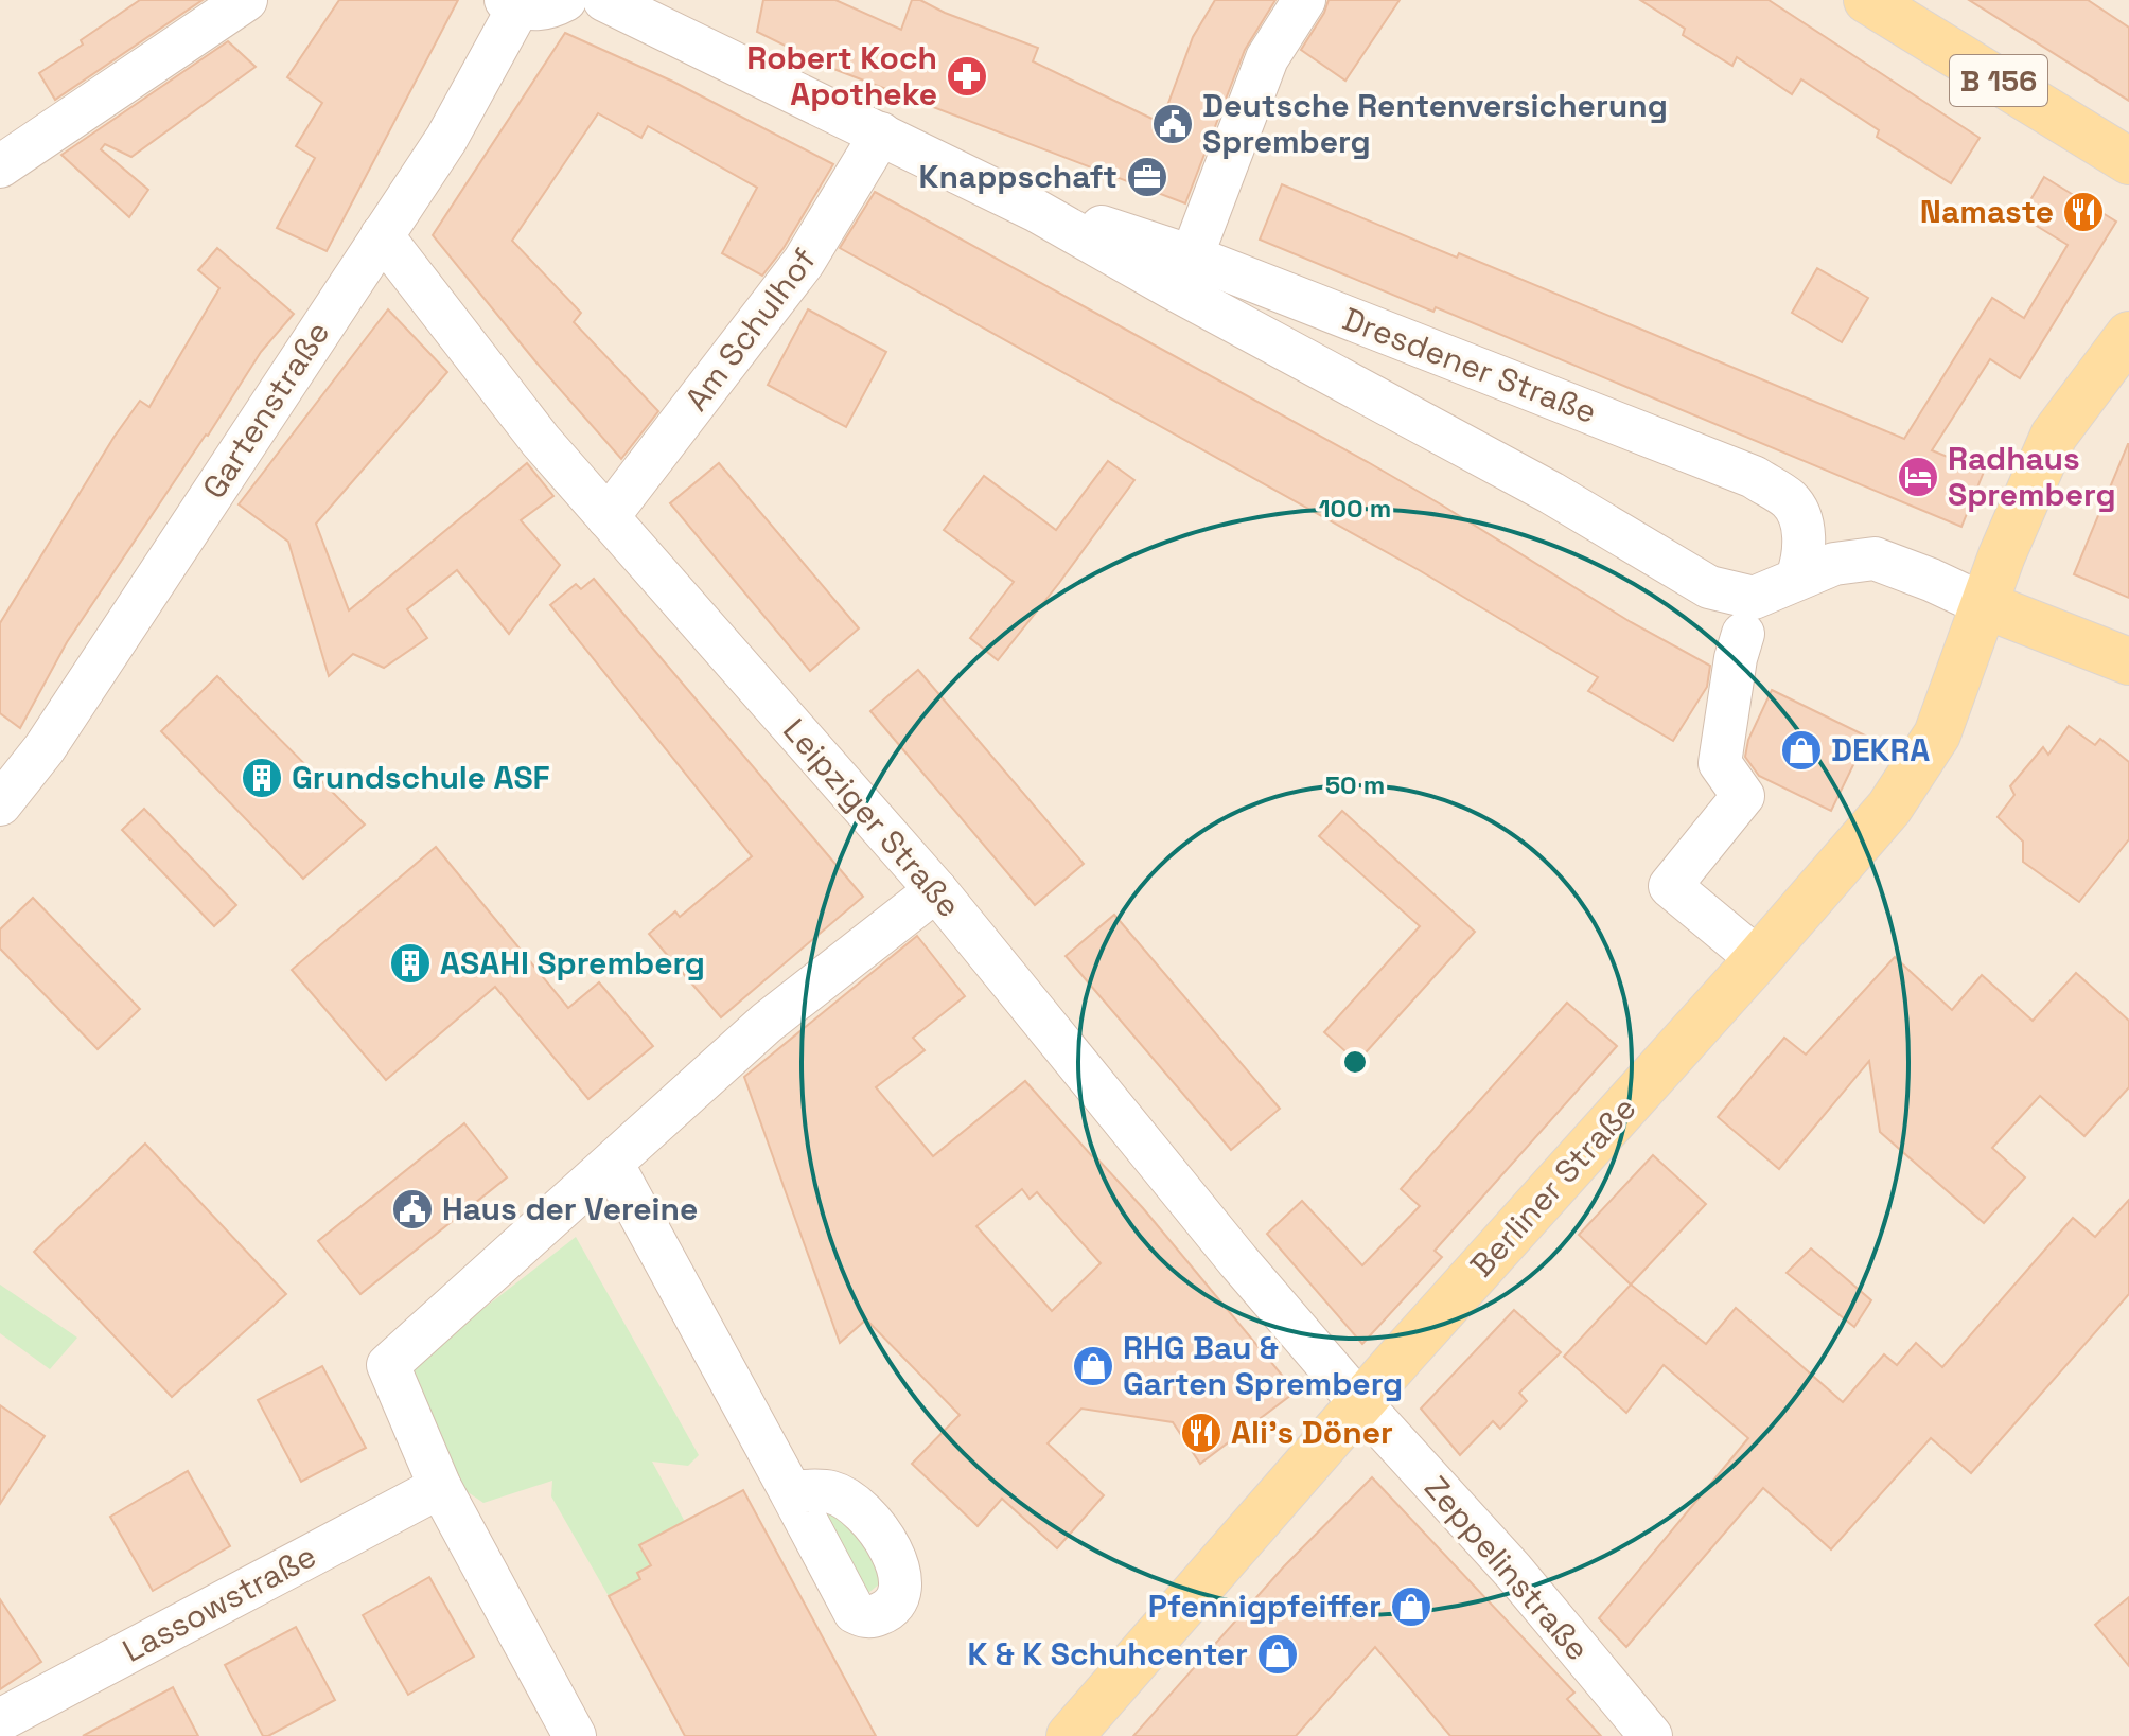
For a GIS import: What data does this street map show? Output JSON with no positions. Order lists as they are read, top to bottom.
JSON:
{
  "streets": {
    "main road": ["B 156", "Dresdener Straße", "Berliner Straße"],
    "street": [
      "Am Schulhof",
      "Gartenstraße",
      "Leipziger Straße",
      "Zeppelinstraße",
      "Lassowstraße"
    ]
  },
  "crossings": [
    ["Am Schulhof", "Dresdener Straße"],
    ["Am Schulhof", "Leipziger Straße"],
    ["Dresdener Straße", "Berliner Straße"],
    ["Gartenstraße", "Leipziger Straße"],
    ["Leipziger Straße", "Berliner Straße"],
    ["Leipziger Straße", "Zeppelinstraße"],
    ["Berliner Straße", "Zeppelinstraße"]
  ],
  "places": {
    "pharmacy": ["Robert Koch Apotheke"],
    "public building": ["Deutsche Rentenversicherung Spremberg", "Haus der Vereine"],
    "office": ["Knappschaft"],
    "restaurant": ["Namaste", "Ali's Döner"],
    "hotel": ["Radhaus Spremberg"],
    "shop": [
      "DEKRA",
      "RHG Bau & Garten Spremberg",
      "Pfennigpfeiffer",
      "K & K Schuhcenter"
    ],
    "building": ["Grundschule ASF", "ASAHI Spremberg"]
  },
  "rings": ["100 m", "50 m"]
}
